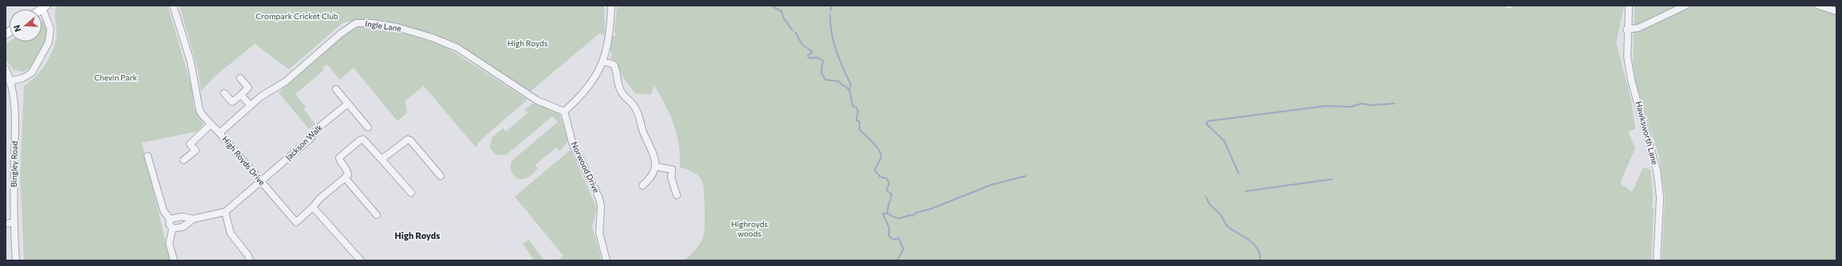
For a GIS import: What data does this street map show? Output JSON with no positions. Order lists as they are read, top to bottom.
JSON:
{
  "streets": {
    "street": [
      "Ingle Lane",
      "Hawksworth Lane",
      "Jackson Walk",
      "High Royds Drive",
      "Bingley Road",
      "Norwood Drive"
    ]
  },
  "crossings": [
    ["Ingle Lane", "High Royds Drive"],
    ["Ingle Lane", "Norwood Drive"],
    ["Jackson Walk", "High Royds Drive"]
  ],
  "districts": ["High Royds"],
  "parks": [
    "Crompark Cricket Club",
    "High Royds",
    "Chevin Park",
    "Highroyds woods"
  ],
  "north": "left"
}
